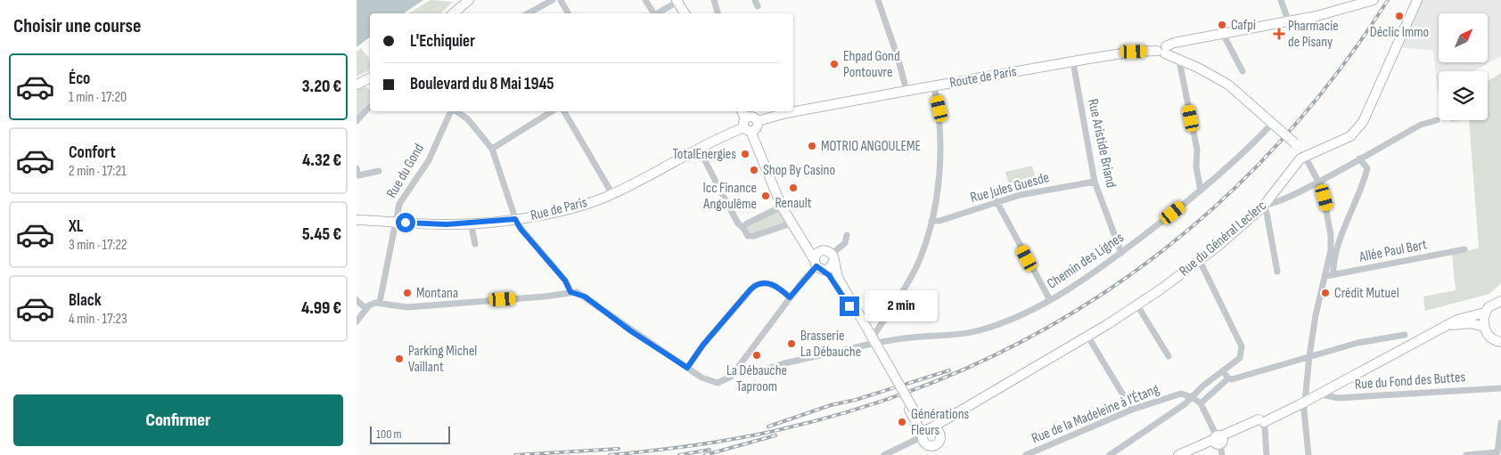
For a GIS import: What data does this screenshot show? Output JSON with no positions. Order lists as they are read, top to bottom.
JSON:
{
  "streets": {
    "main road": ["Route de Paris", "Rue de Paris", "Rue du Général Leclerc"],
    "street": [
      "Rue Aristide Briand",
      "Rue du Gond",
      "Rue Jules Guesde",
      "Allée Paul Bert",
      "Chemin des Lignes",
      "Rue du Fond des Buttes",
      "Rue de la Madeleine à l'Étang"
    ]
  },
  "crossings": [
    ["Route de Paris", "Rue Aristide Briand"],
    ["Route de Paris", "Rue de Paris"],
    ["Rue Aristide Briand", "Rue Jules Guesde"],
    ["Rue Aristide Briand", "Chemin des Lignes"],
    ["Rue du Gond", "Rue de Paris"]
  ],
  "places": {
    "other": [
      "Déclic Immo",
      "Cafpi",
      "Ehpad Gond Pontouvre",
      "MOTRIO ANGOULEME",
      "TotalEnergies",
      "Shop By Casino",
      "Renault",
      "Icc Finance Angoulême",
      "Montana",
      "Crédit Mutuel",
      "Brasserie La Débauche",
      "La Débauche Taproom",
      "Parking Michel Vaillant",
      "Générations Fleurs"
    ],
    "health": ["Pharmacie de Pisany"]
  },
  "scale_bar": "100 m",
  "north": "top right",
  "page": {
    "heading": "Choisir une course",
    "banner": ["L'Echiquier", "Boulevard du 8 Mai 1945"],
    "list": [
      {
        "name": "Éco",
        "note": "1 min · 17:20",
        "value": "3.20 €"
      },
      {
        "name": "Confort",
        "note": "2 min · 17:21",
        "value": "4.32 €"
      },
      {
        "name": "XL",
        "note": "3 min · 17:22",
        "value": "5.45 €"
      },
      {
        "name": "Black",
        "note": "4 min · 17:23",
        "value": "4.99 €"
      }
    ],
    "bubble": "2 min",
    "buttons": "Confirmer",
    "scale": "100 m"
  }
}
